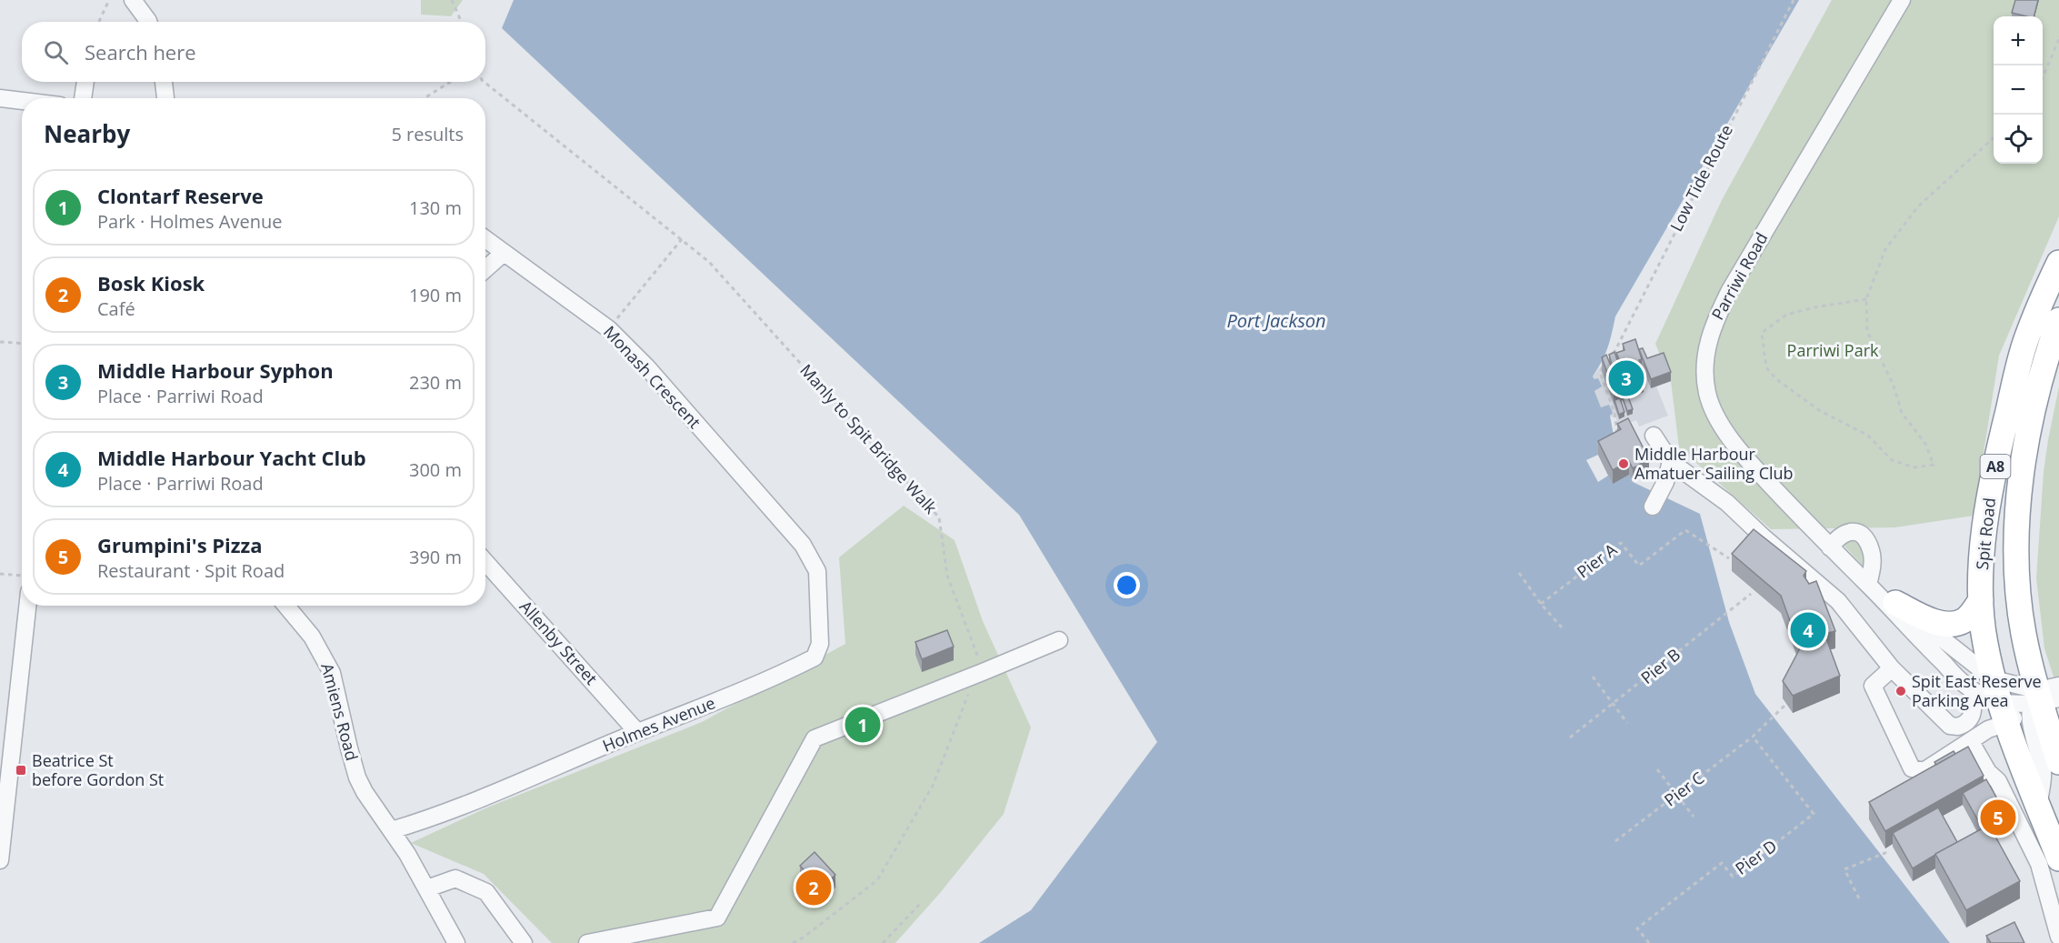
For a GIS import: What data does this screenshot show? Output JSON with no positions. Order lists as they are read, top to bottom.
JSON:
{
  "streets": {
    "highway": ["A8", "Spit Road"],
    "street": [
      "Parriwi Road",
      "Monash Crescent",
      "Allenby Street",
      "Amiens Road",
      "Holmes Avenue"
    ],
    "path": [
      "Low Tide Route",
      "Manly to Spit Bridge Walk",
      "Pier A",
      "Pier B",
      "Pier C",
      "Pier D"
    ]
  },
  "crossings": [
    ["Parriwi Road", "Spit Road"],
    ["Monash Crescent", "Holmes Avenue"],
    ["Allenby Street", "Holmes Avenue"],
    ["Amiens Road", "Holmes Avenue"],
    ["Pier C", "Pier D"]
  ],
  "water": ["Port Jackson"],
  "parks": ["Parriwi Park"],
  "places": {
    "other": ["Middle Harbour Amatuer Sailing Club", "Spit East Reserve Parking Area"],
    "transit": ["Beatrice St before Gordon St"]
  },
  "page": {
    "map_buttons": ["+", "−"],
    "search": "Search here",
    "heading": ["Nearby", "5 results"],
    "list": [
      {
        "mark": "1",
        "name": "Clontarf Reserve",
        "note": "Park · Holmes Avenue",
        "value": "130 m"
      },
      {
        "mark": "2",
        "name": "Bosk Kiosk",
        "note": "Café",
        "value": "190 m"
      },
      {
        "mark": "3",
        "name": "Middle Harbour Syphon",
        "note": "Place · Parriwi Road",
        "value": "230 m"
      },
      {
        "mark": "4",
        "name": "Middle Harbour Yacht Club",
        "note": "Place · Parriwi Road",
        "value": "300 m"
      },
      {
        "mark": "5",
        "name": "Grumpini's Pizza",
        "note": "Restaurant · Spit Road",
        "value": "390 m"
      }
    ],
    "pins": [
      "3",
      "4",
      "1",
      "5",
      "2"
    ]
  }
}
